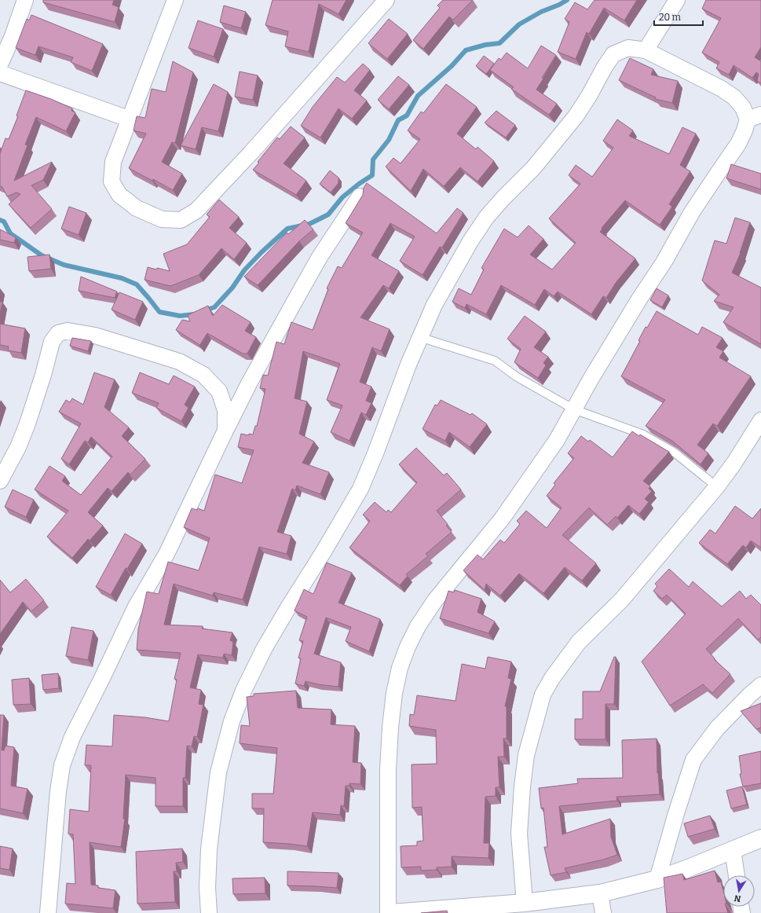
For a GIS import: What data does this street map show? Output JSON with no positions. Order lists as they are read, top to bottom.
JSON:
{
  "scale_bar": "20 m",
  "north": "bottom"
}
